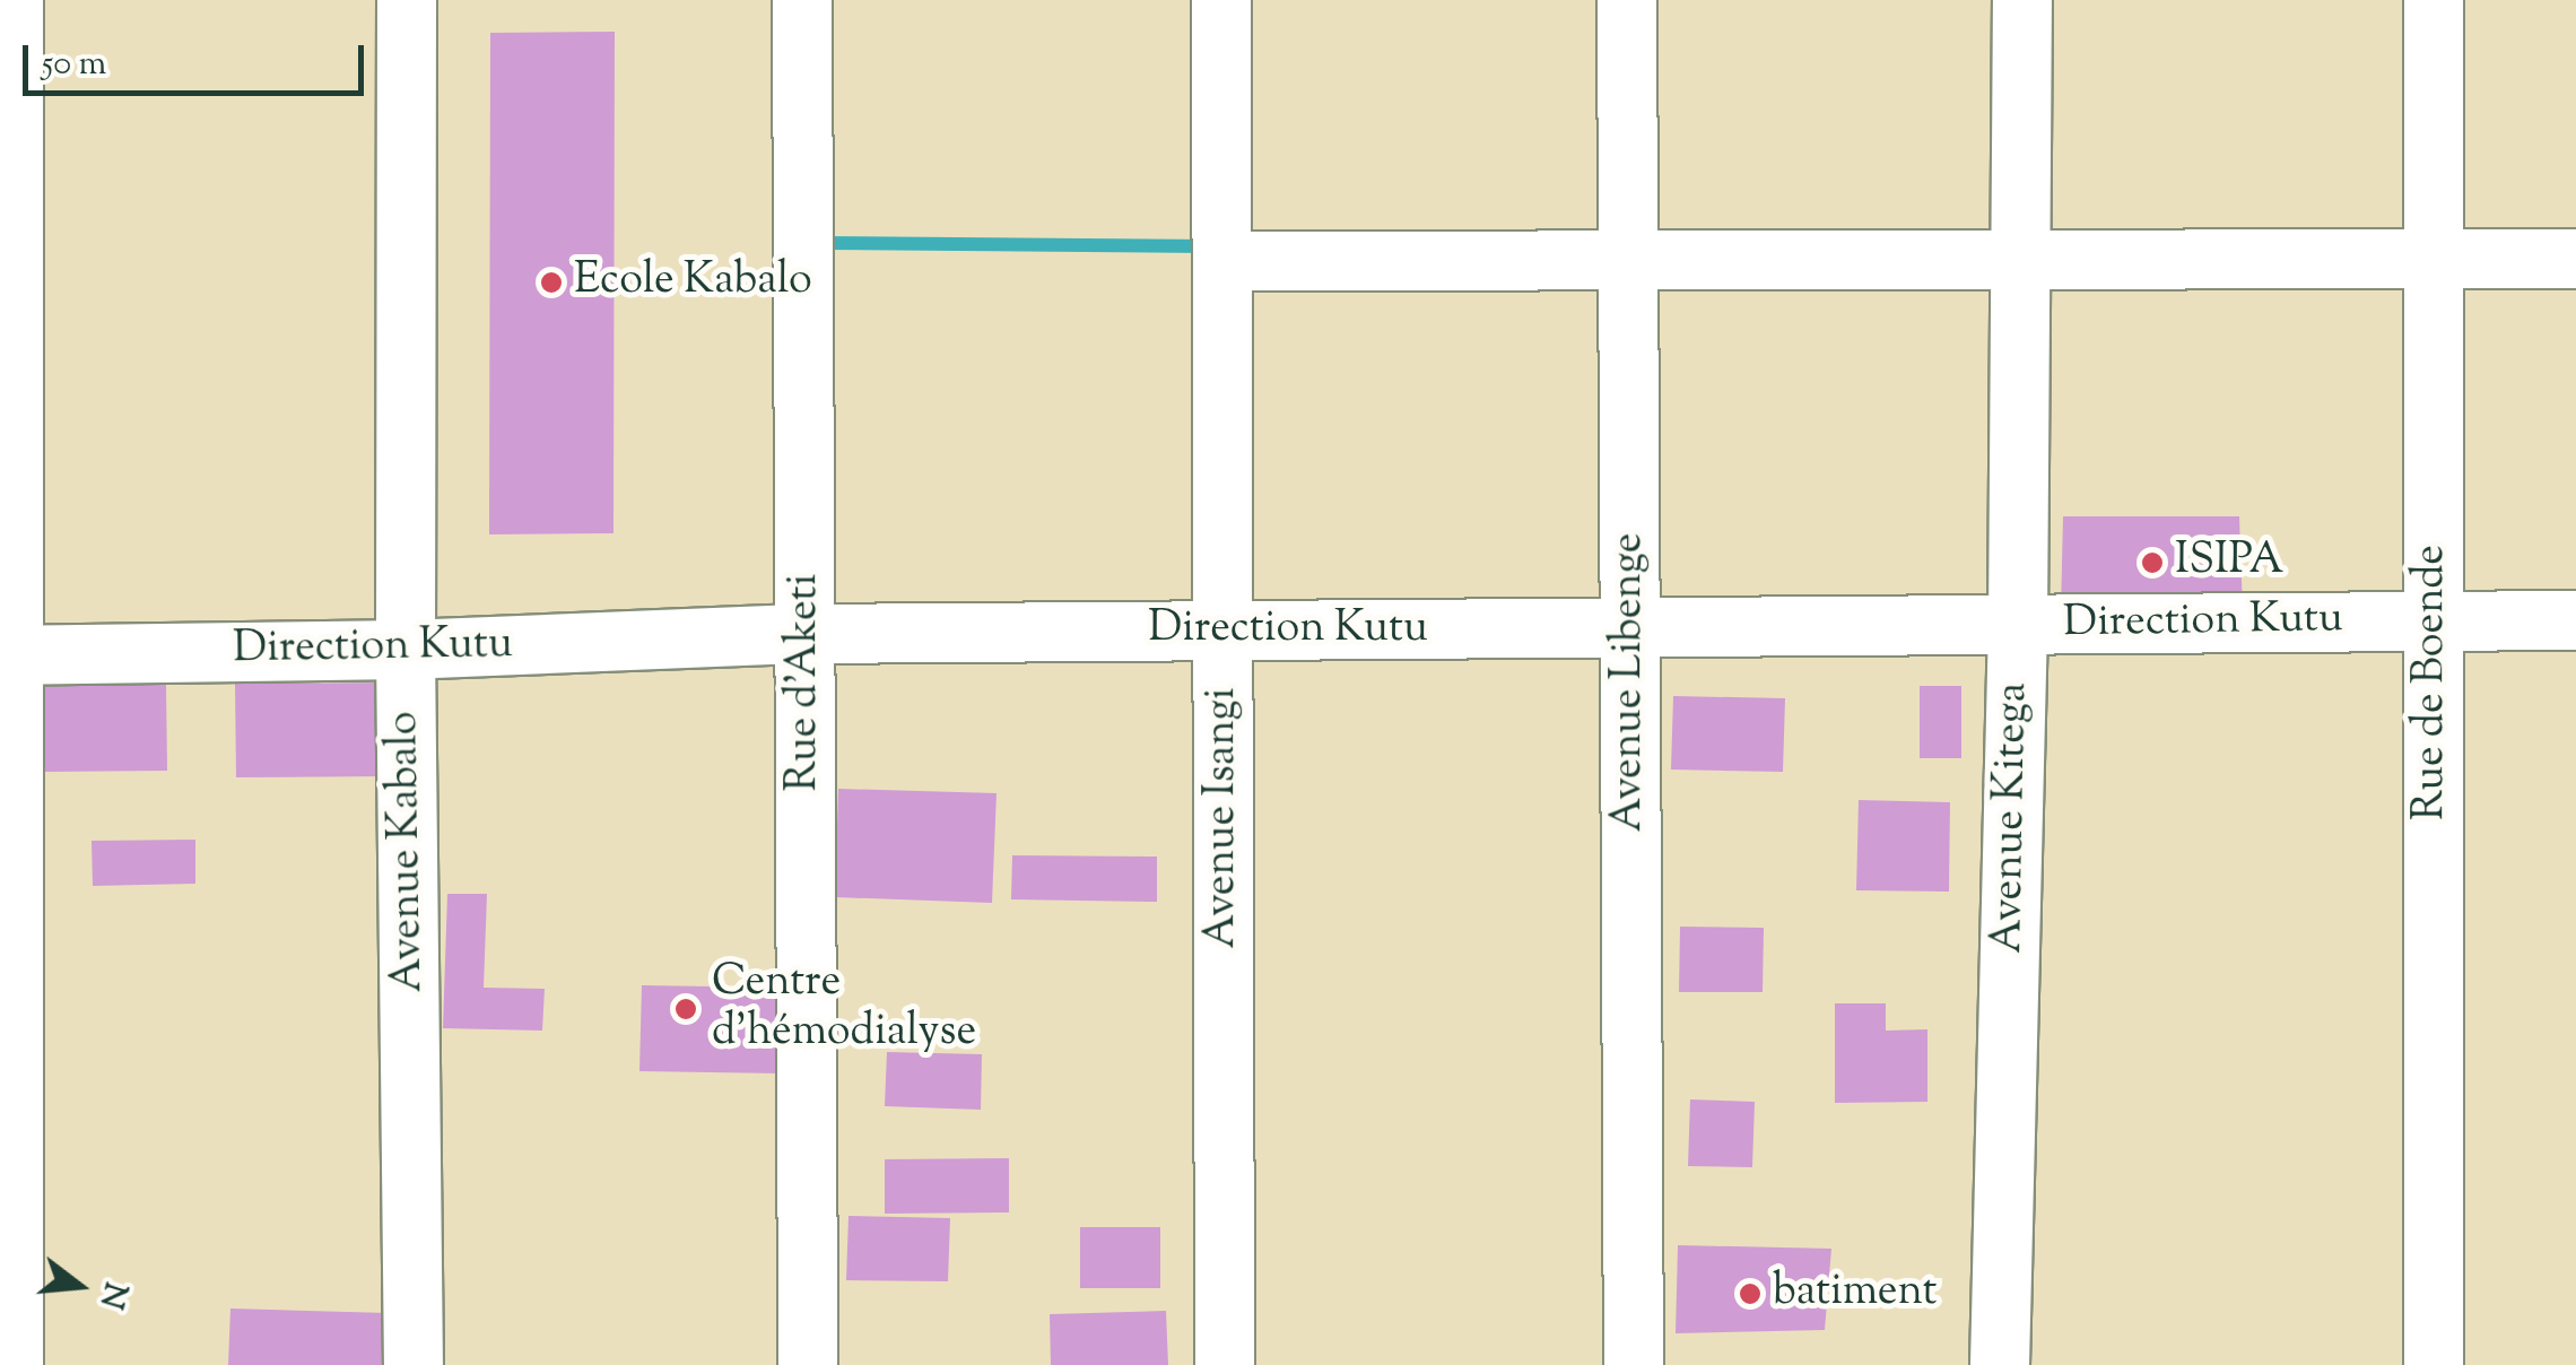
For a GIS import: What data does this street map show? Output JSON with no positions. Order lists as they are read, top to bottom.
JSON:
{
  "streets": {
    "street": [
      "Direction Kutu",
      "Rue d'Aketi",
      "Avenue Libenge",
      "Rue de Boende",
      "Avenue Isangi",
      "Avenue Kitega",
      "Avenue Kabalo"
    ]
  },
  "crossings": [
    ["Direction Kutu", "Rue d'Aketi"],
    ["Direction Kutu", "Avenue Libenge"],
    ["Direction Kutu", "Rue de Boende"],
    ["Direction Kutu", "Avenue Isangi"],
    ["Direction Kutu", "Avenue Kitega"],
    ["Direction Kutu", "Avenue Kabalo"]
  ],
  "places": [
    "Ecole Kabalo",
    "ISIPA",
    "Centre d'hémodialyse",
    "batiment"
  ],
  "scale_bar": "50 m",
  "north": "right"
}
